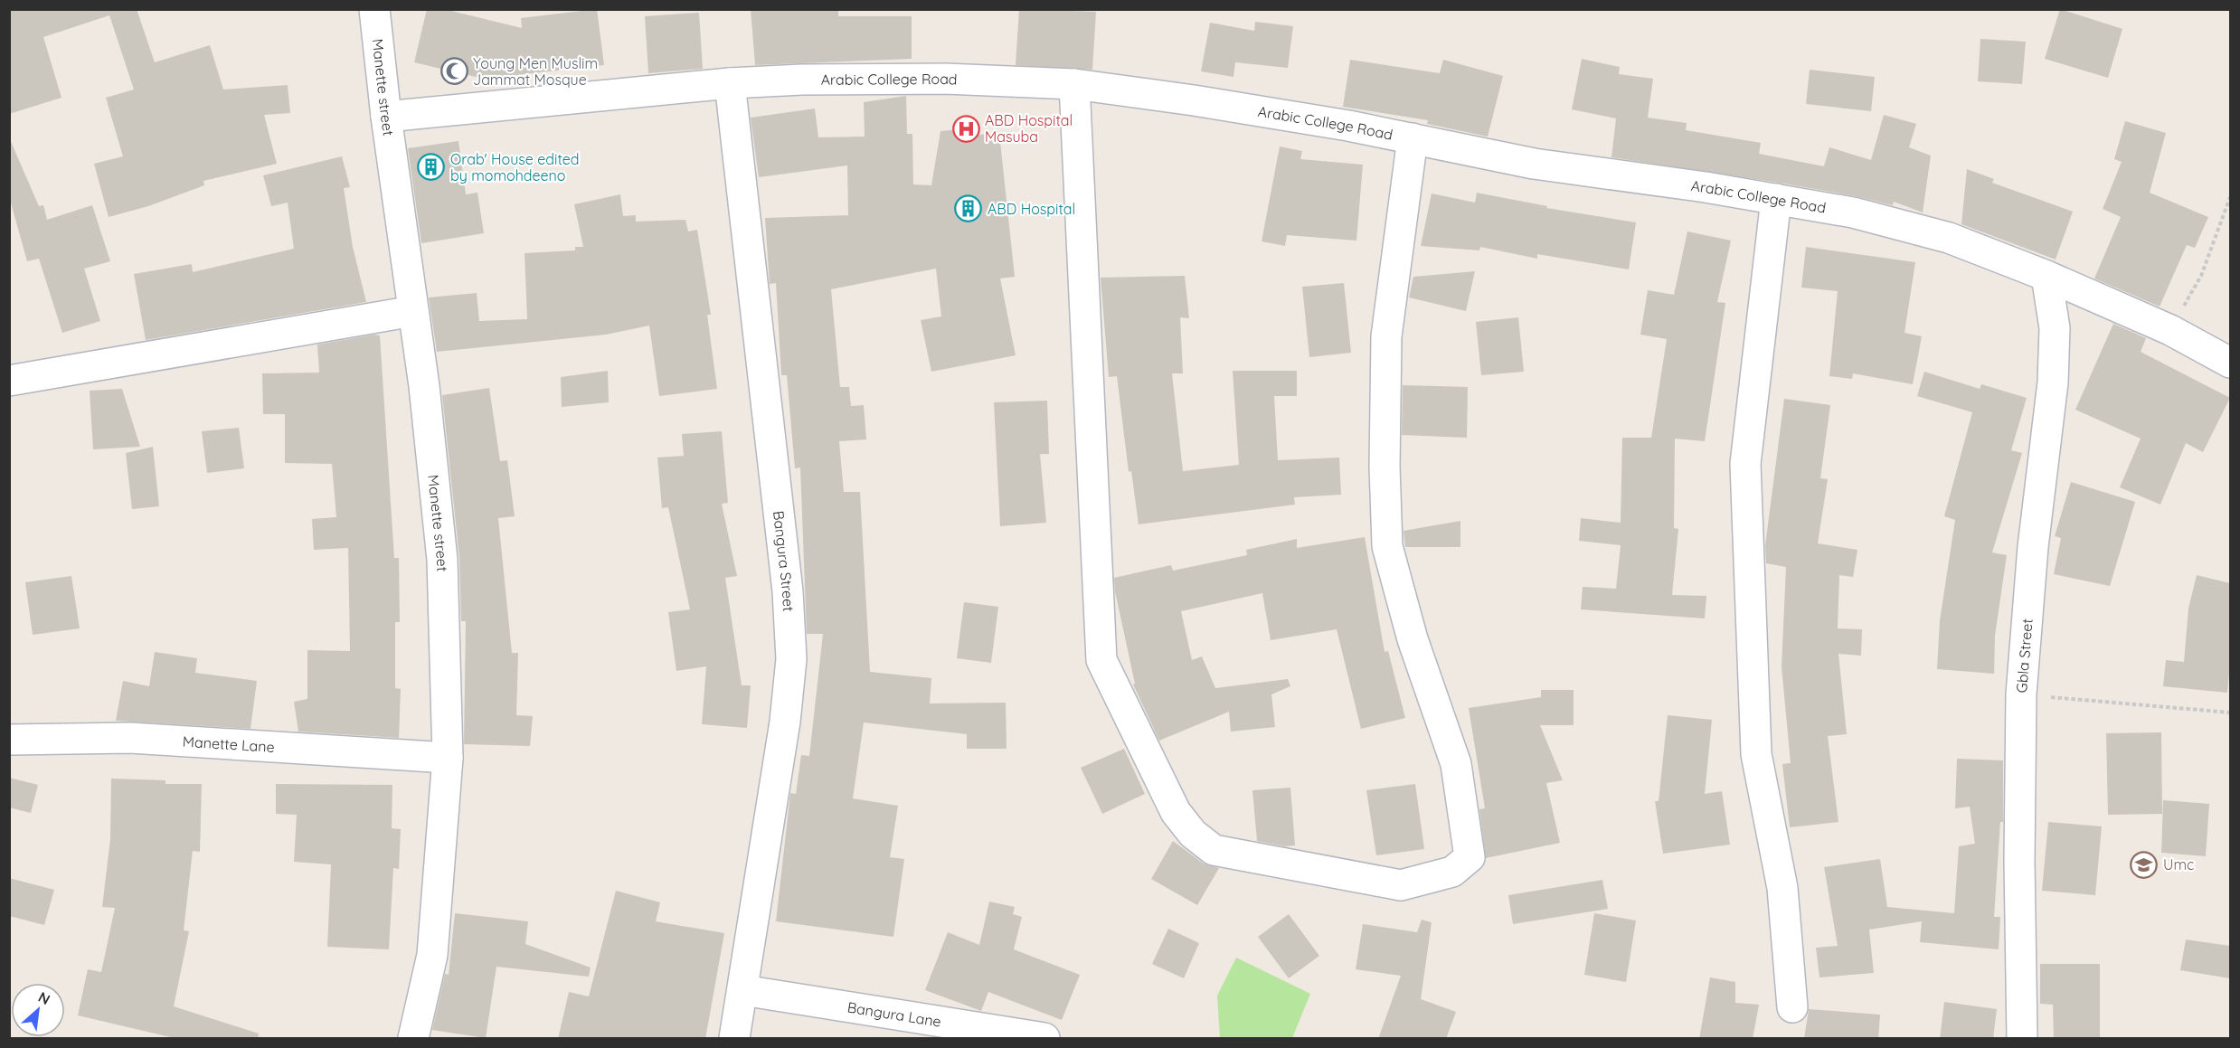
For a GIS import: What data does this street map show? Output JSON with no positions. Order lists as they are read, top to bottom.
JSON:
{
  "streets": {
    "street": [
      "Arabic College Road",
      "Manette street",
      "Bangura Street",
      "Gbla Street",
      "Manette Lane",
      "Bangura Lane"
    ]
  },
  "crossings": [
    ["Arabic College Road", "Manette street"],
    ["Arabic College Road", "Bangura Street"],
    ["Arabic College Road", "Gbla Street"],
    ["Manette street", "Manette Lane"],
    ["Bangura Street", "Bangura Lane"]
  ],
  "places": {
    "mosque": ["Young Men Muslim Jammat Mosque"],
    "hospital": ["ABD Hospital Masuba"],
    "building": ["Orab' House edited by momohdeeno", "ABD Hospital"],
    "school or university": ["Umc"]
  },
  "north": "top right"
}
